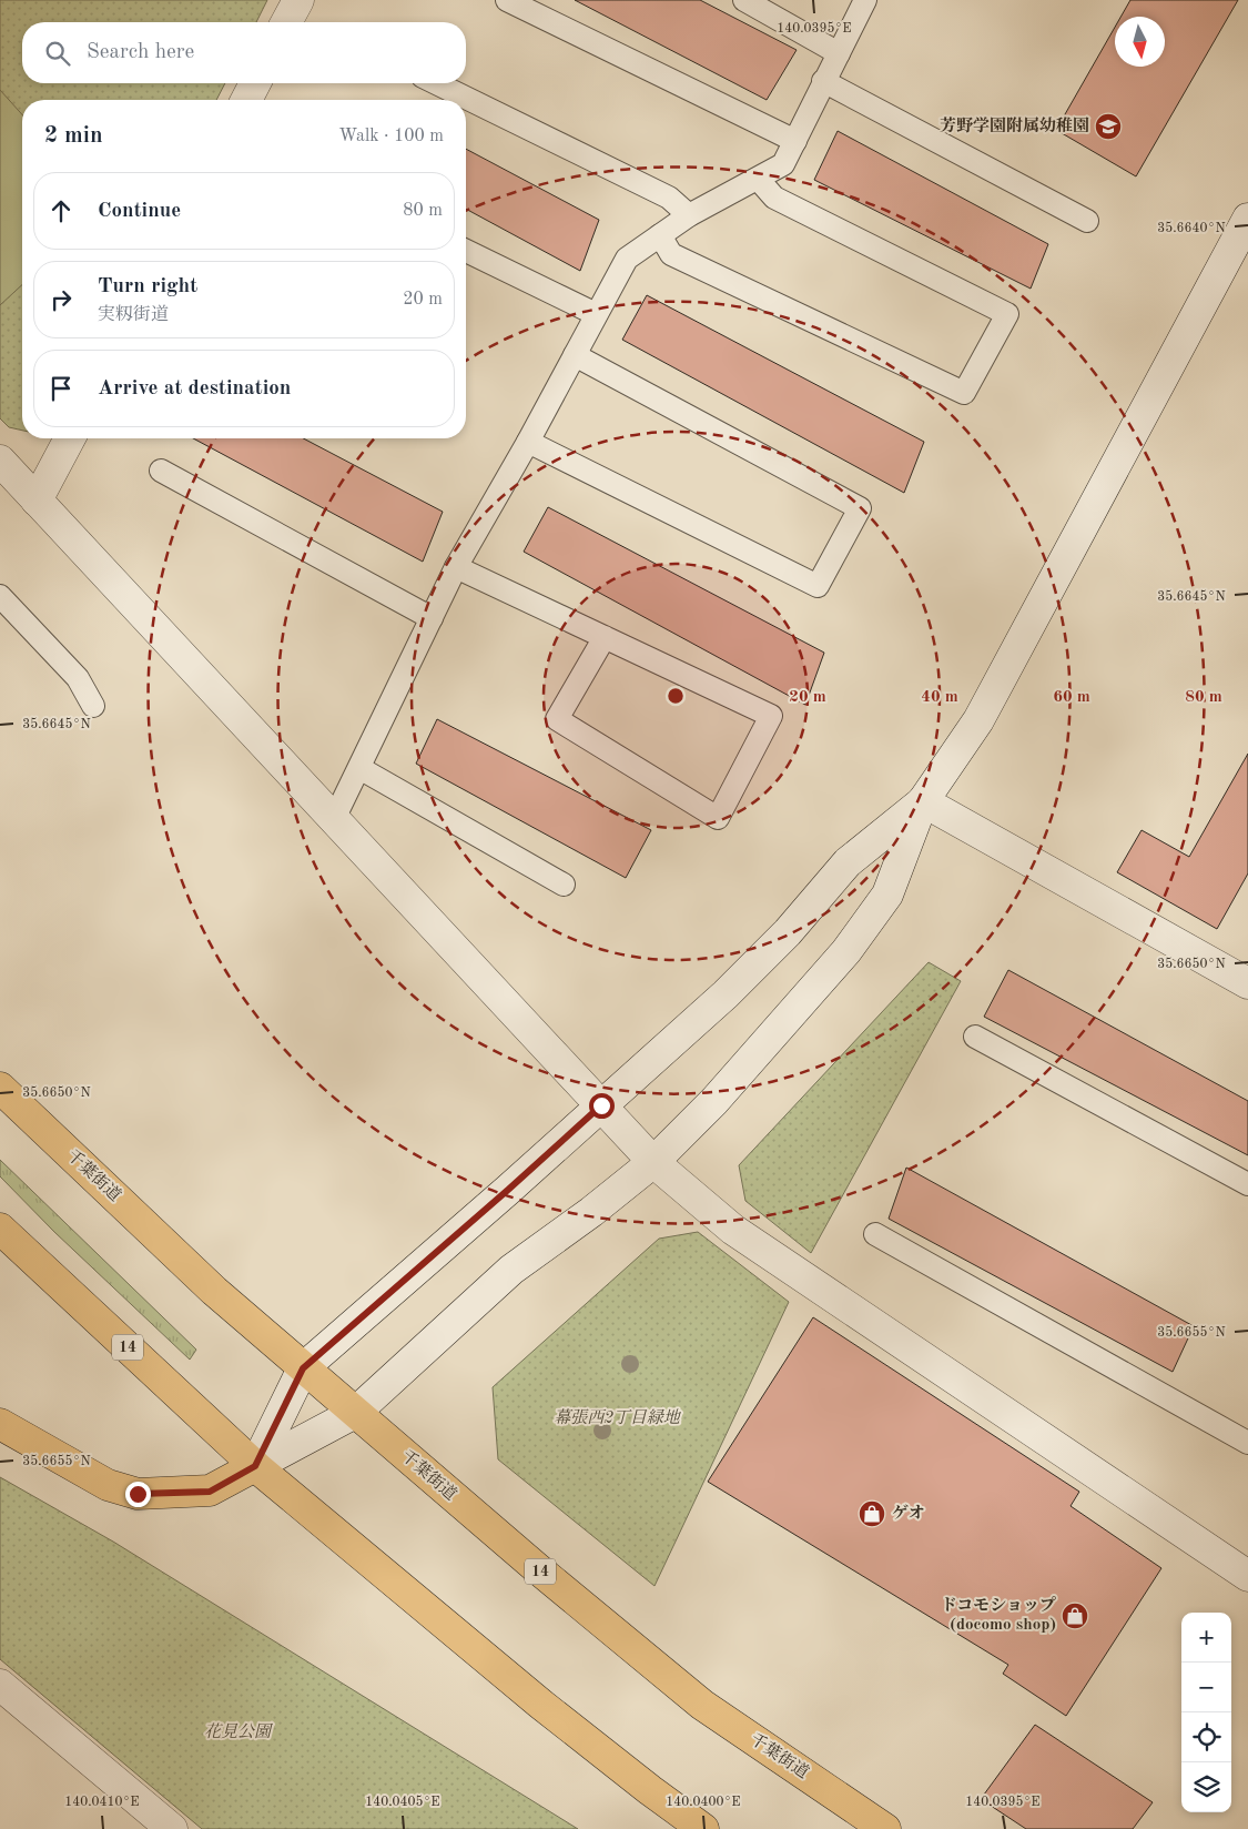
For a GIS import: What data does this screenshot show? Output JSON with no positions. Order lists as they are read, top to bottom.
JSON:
{
  "streets": {
    "main road": ["千葉街道", "14"]
  },
  "parks": ["幕張西2丁目緑地", "花見公園"],
  "places": {
    "school or university": ["芳野学園附属幼稚園"],
    "shop": ["ゲオ", "ドコモショップ (docomo shop)"]
  },
  "north": "bottom",
  "page": {
    "search": "Search here",
    "heading": ["2 min", "Walk · 100 m"],
    "list": [
      ["Continue", "80 m"],
      ["Turn right", "実籾街道", "20 m"],
      "Arrive at destination"
    ],
    "map_buttons": ["+", "−"]
  },
  "coordinates": [
    "140.0395°E",
    "35.6640°N",
    "35.6645°N",
    "35.6650°N",
    "35.6655°N",
    "140.0410°E",
    "140.0405°E",
    "140.0400°E"
  ],
  "rings": [
    "20 m",
    "40 m",
    "60 m",
    "80 m"
  ]
}
